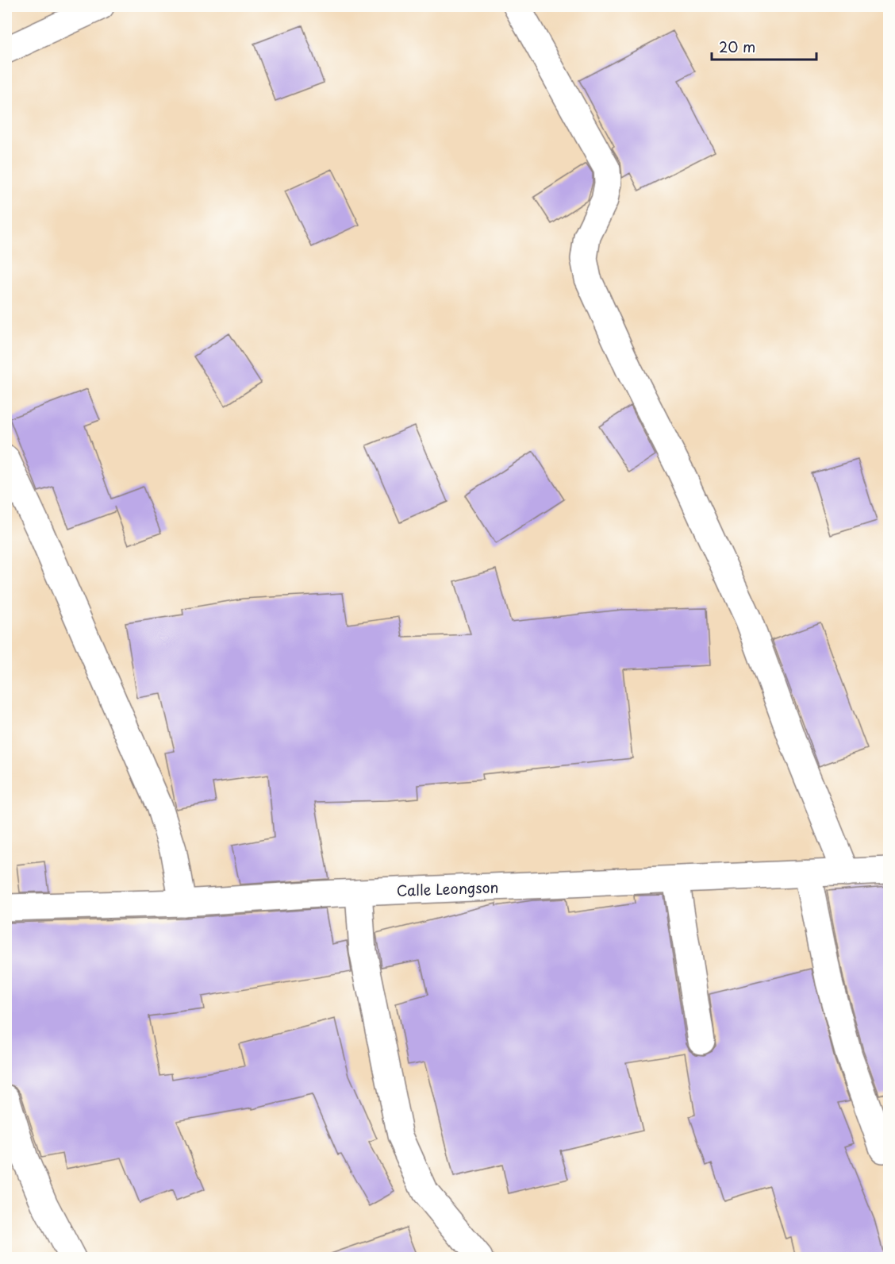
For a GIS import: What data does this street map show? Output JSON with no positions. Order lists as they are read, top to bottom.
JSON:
{
  "streets": {
    "street": ["Calle Leongson"]
  },
  "scale_bar": "20 m"
}
